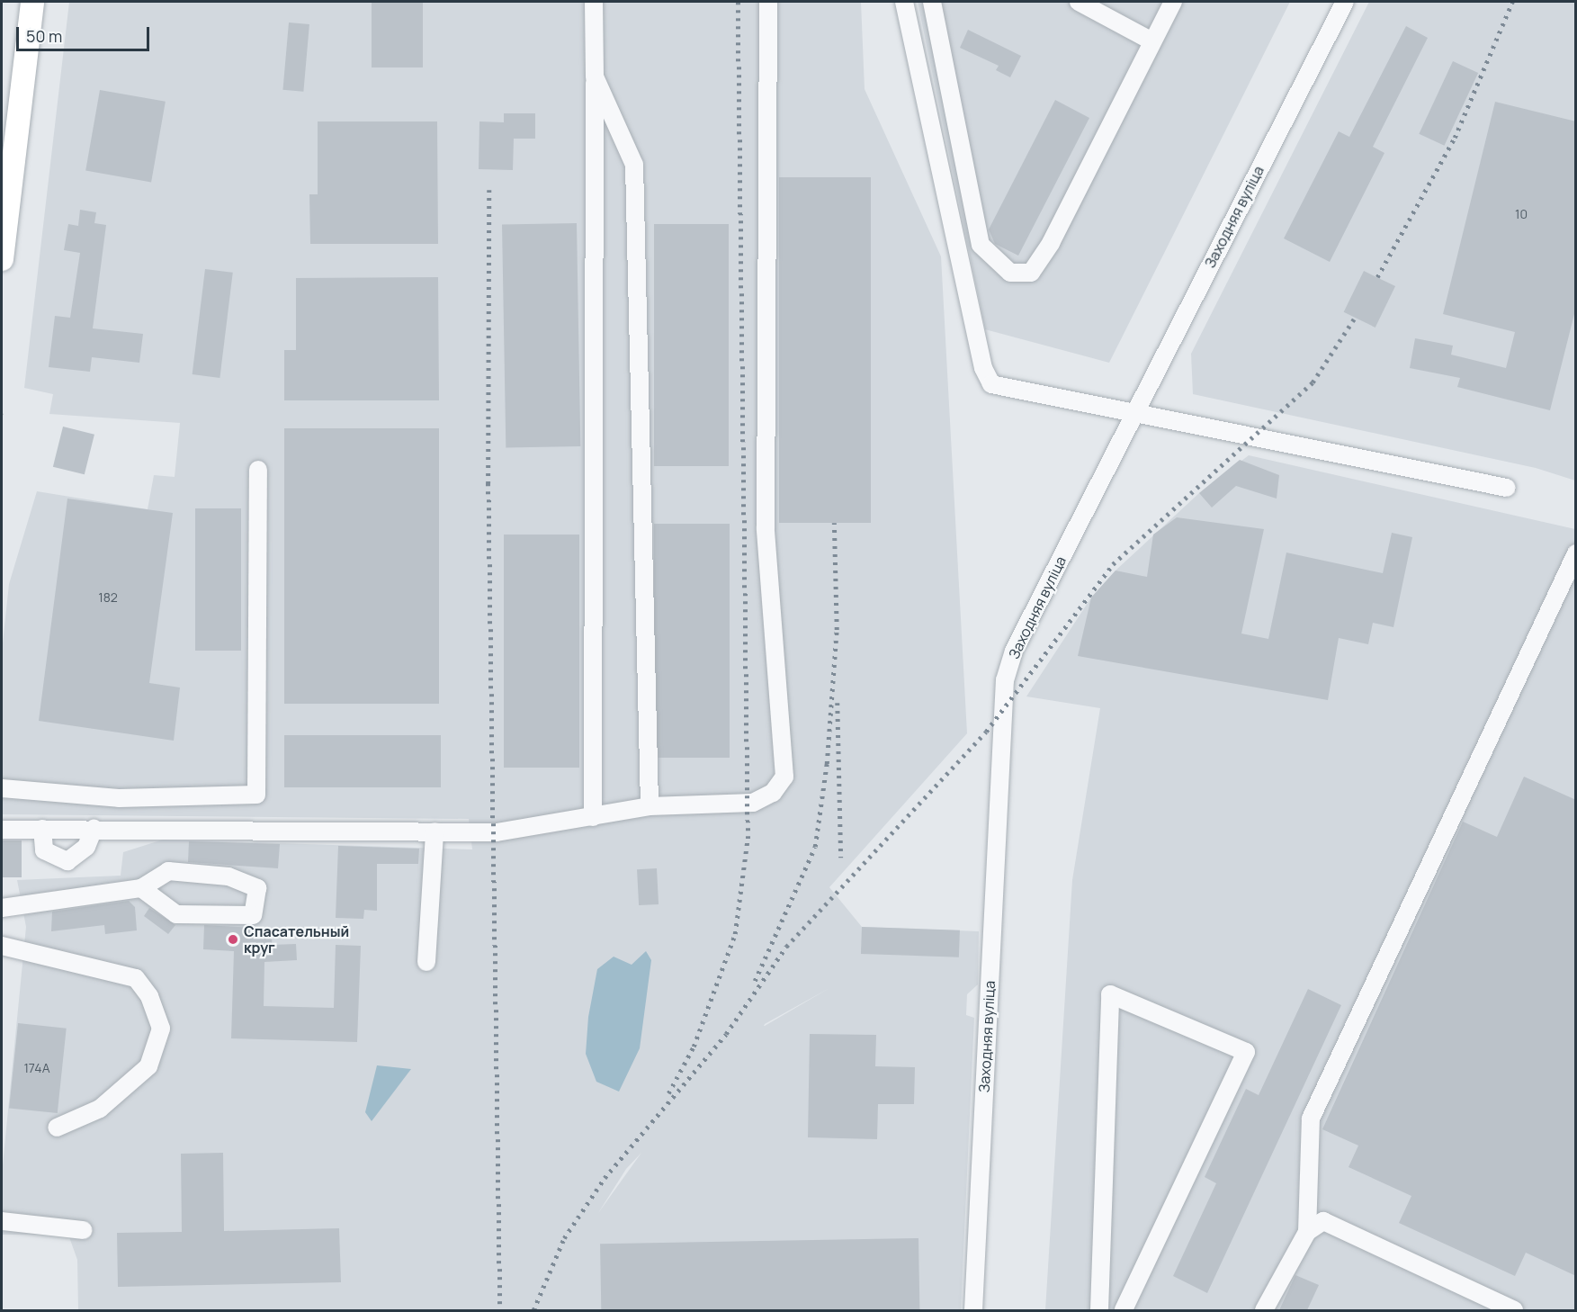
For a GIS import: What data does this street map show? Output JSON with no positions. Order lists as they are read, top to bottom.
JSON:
{
  "streets": {
    "street": ["Заходняя вуліца"]
  },
  "places": ["Спасательный круг"],
  "house_numbers": ["10", "182", "174А"],
  "scale_bar": "50 m"
}
